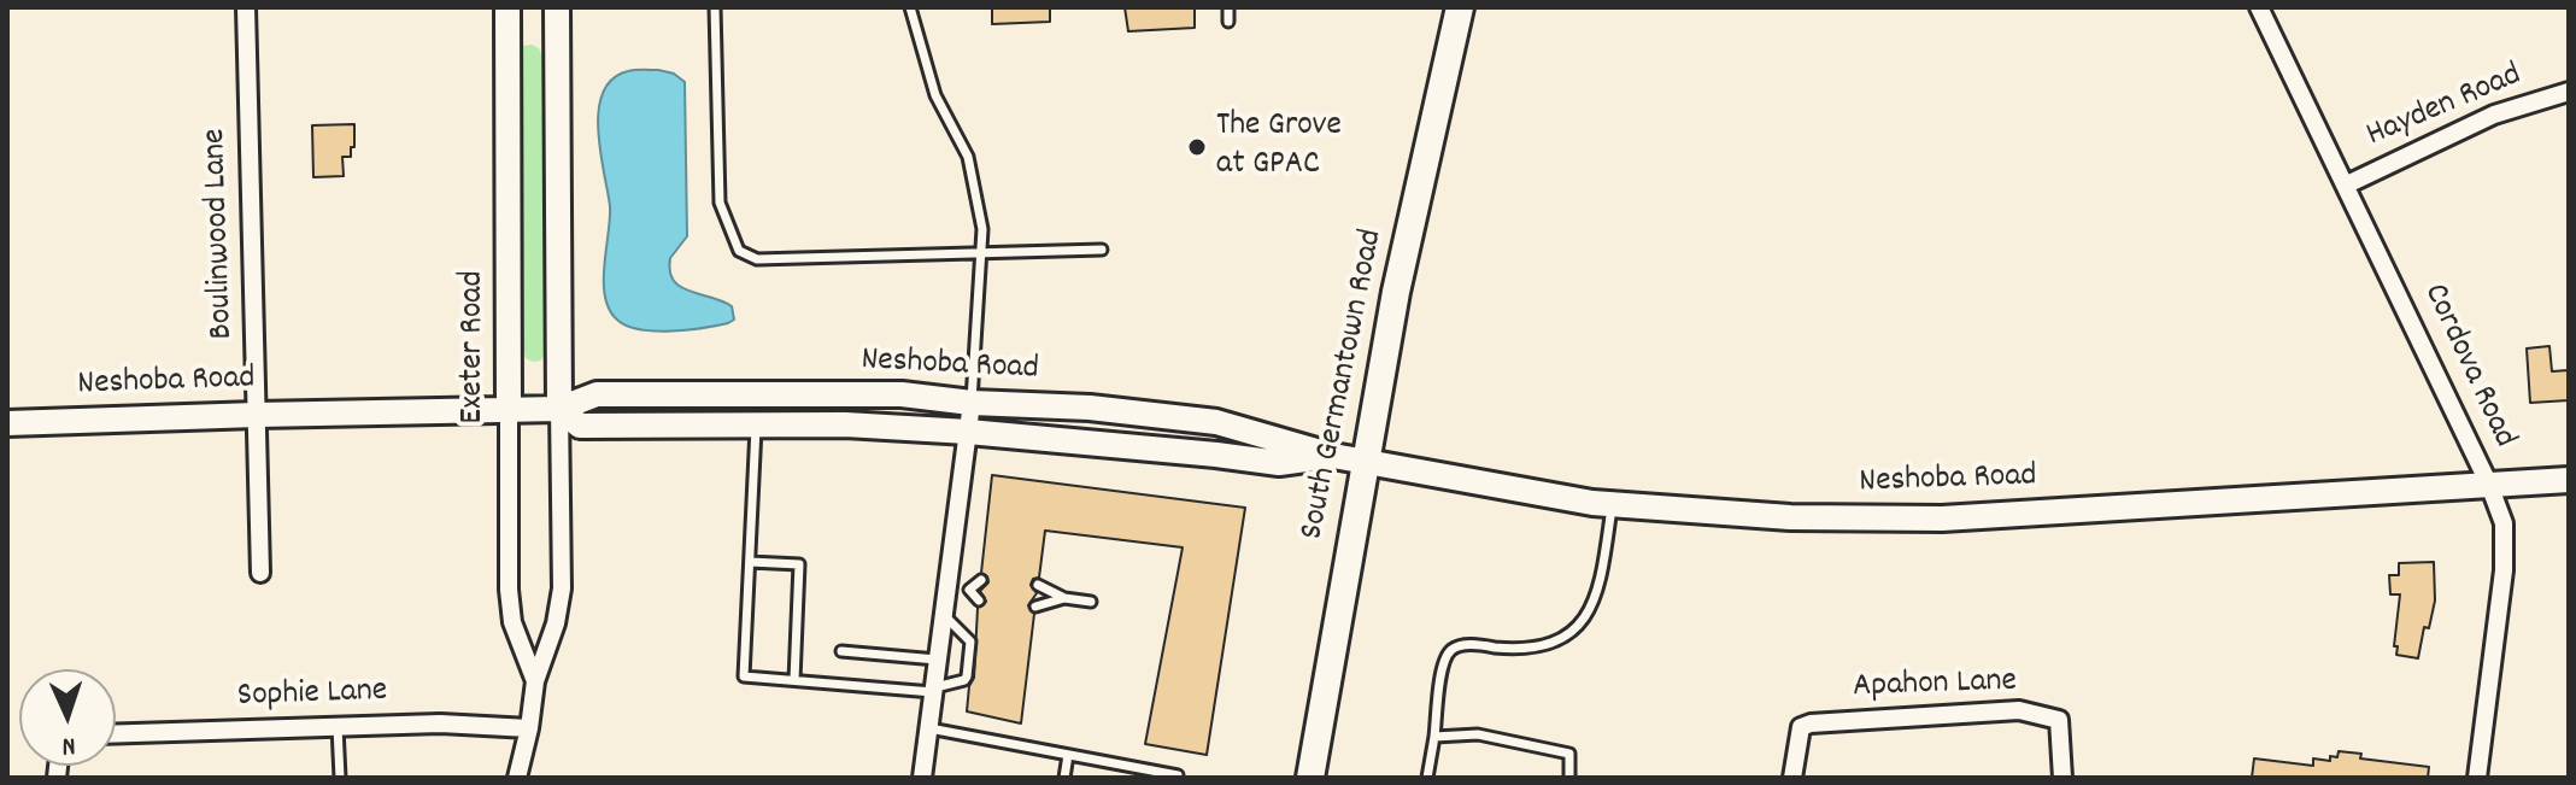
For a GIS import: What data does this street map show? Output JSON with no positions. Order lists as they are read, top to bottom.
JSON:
{
  "streets": {
    "main road": ["South Germantown Road"],
    "street": [
      "Hayden Road",
      "Boulinwood Lane",
      "Exeter Road",
      "Neshoba Road",
      "Cordova Road",
      "Apahon Lane",
      "Sophie Lane"
    ]
  },
  "crossings": [
    ["Hayden Road", "Cordova Road"],
    ["Boulinwood Lane", "Neshoba Road"],
    ["Exeter Road", "Neshoba Road"],
    ["Exeter Road", "Sophie Lane"],
    ["Neshoba Road", "Cordova Road"],
    ["Neshoba Road", "South Germantown Road"]
  ],
  "places": ["The Grove at GPAC"],
  "north": "bottom"
}
